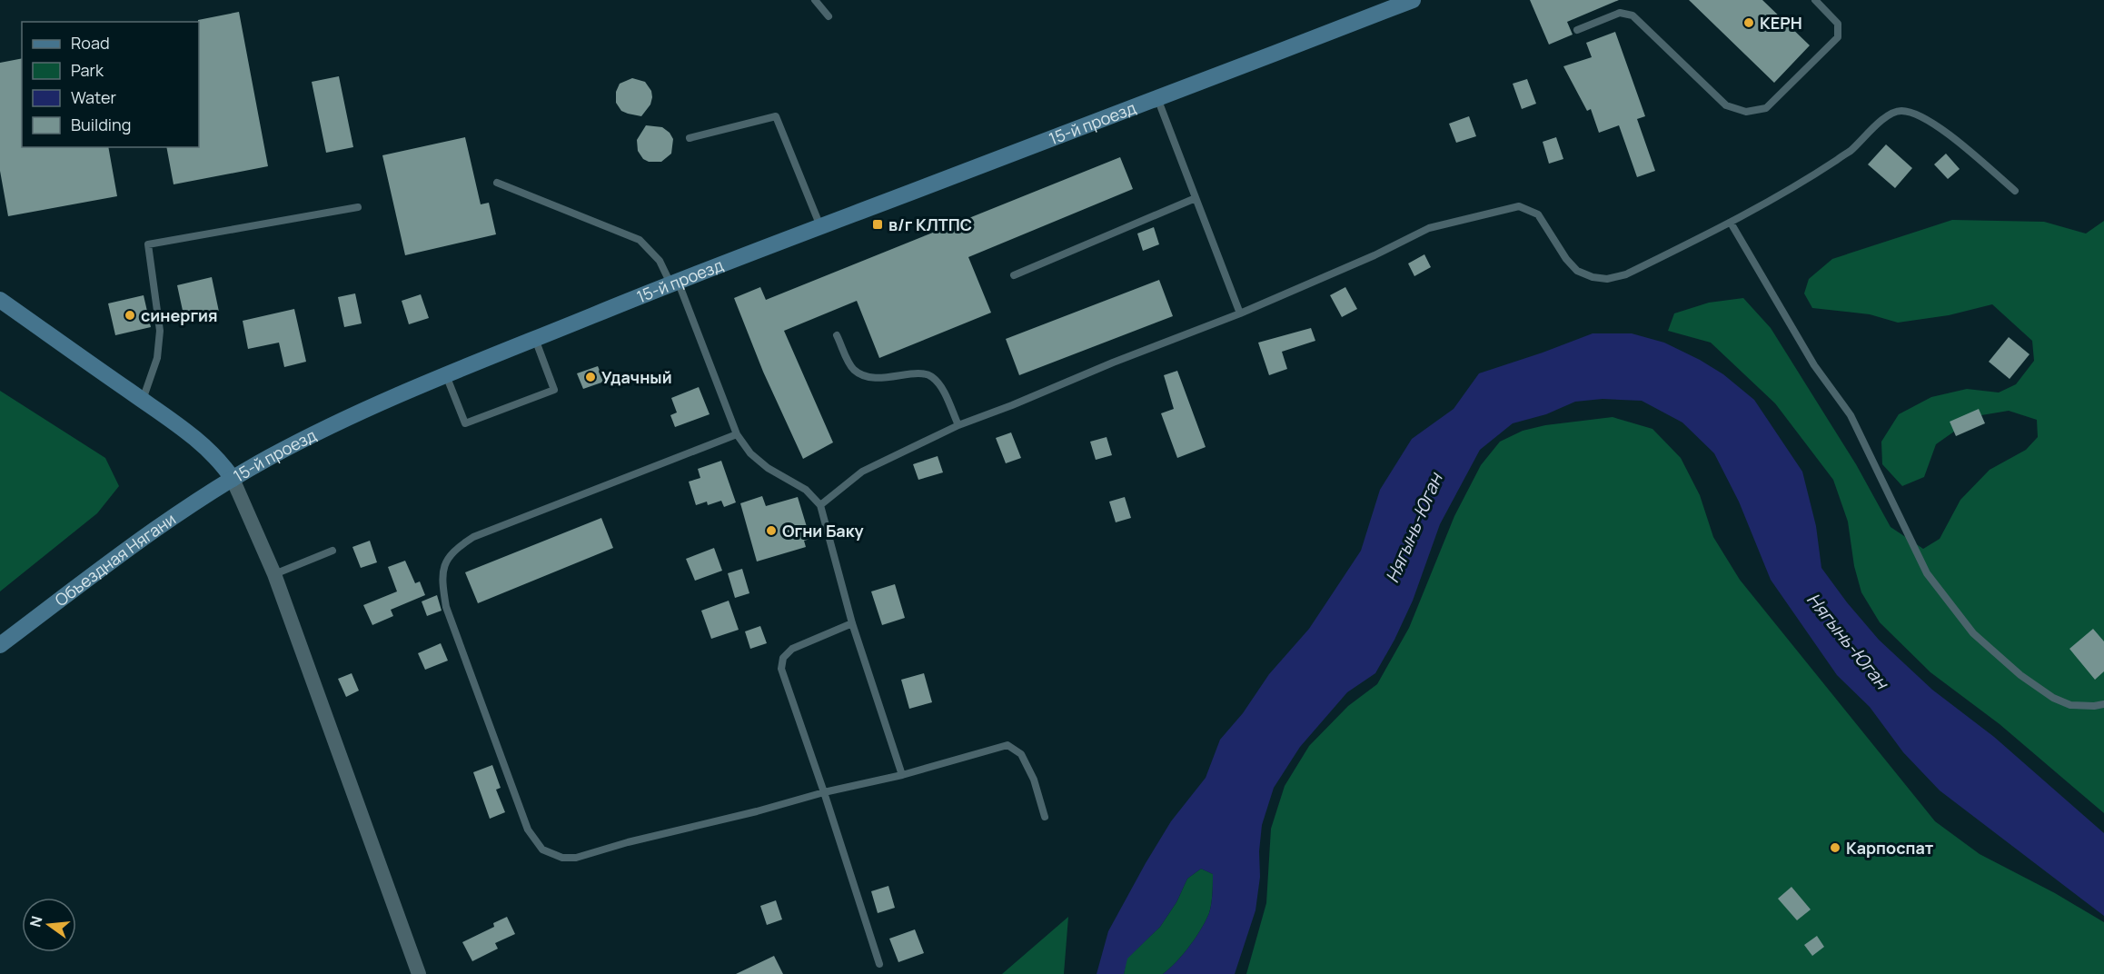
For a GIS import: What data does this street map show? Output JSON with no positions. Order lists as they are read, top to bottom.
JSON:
{
  "streets": {
    "main road": ["15-й проезд", "Объездная Нягани"]
  },
  "crossings": [
    ["15-й проезд", "Объездная Нягани"]
  ],
  "water": ["Нягынь-Юган"],
  "places": {
    "other": [
      "КЕРН",
      "синергия",
      "Удачный",
      "Огни Баку",
      "Карпоспат"
    ],
    "transit": ["в/г КЛТПС"]
  },
  "legend": [
    "Road",
    "Park",
    "Water",
    "Building"
  ],
  "north": "left"
}
